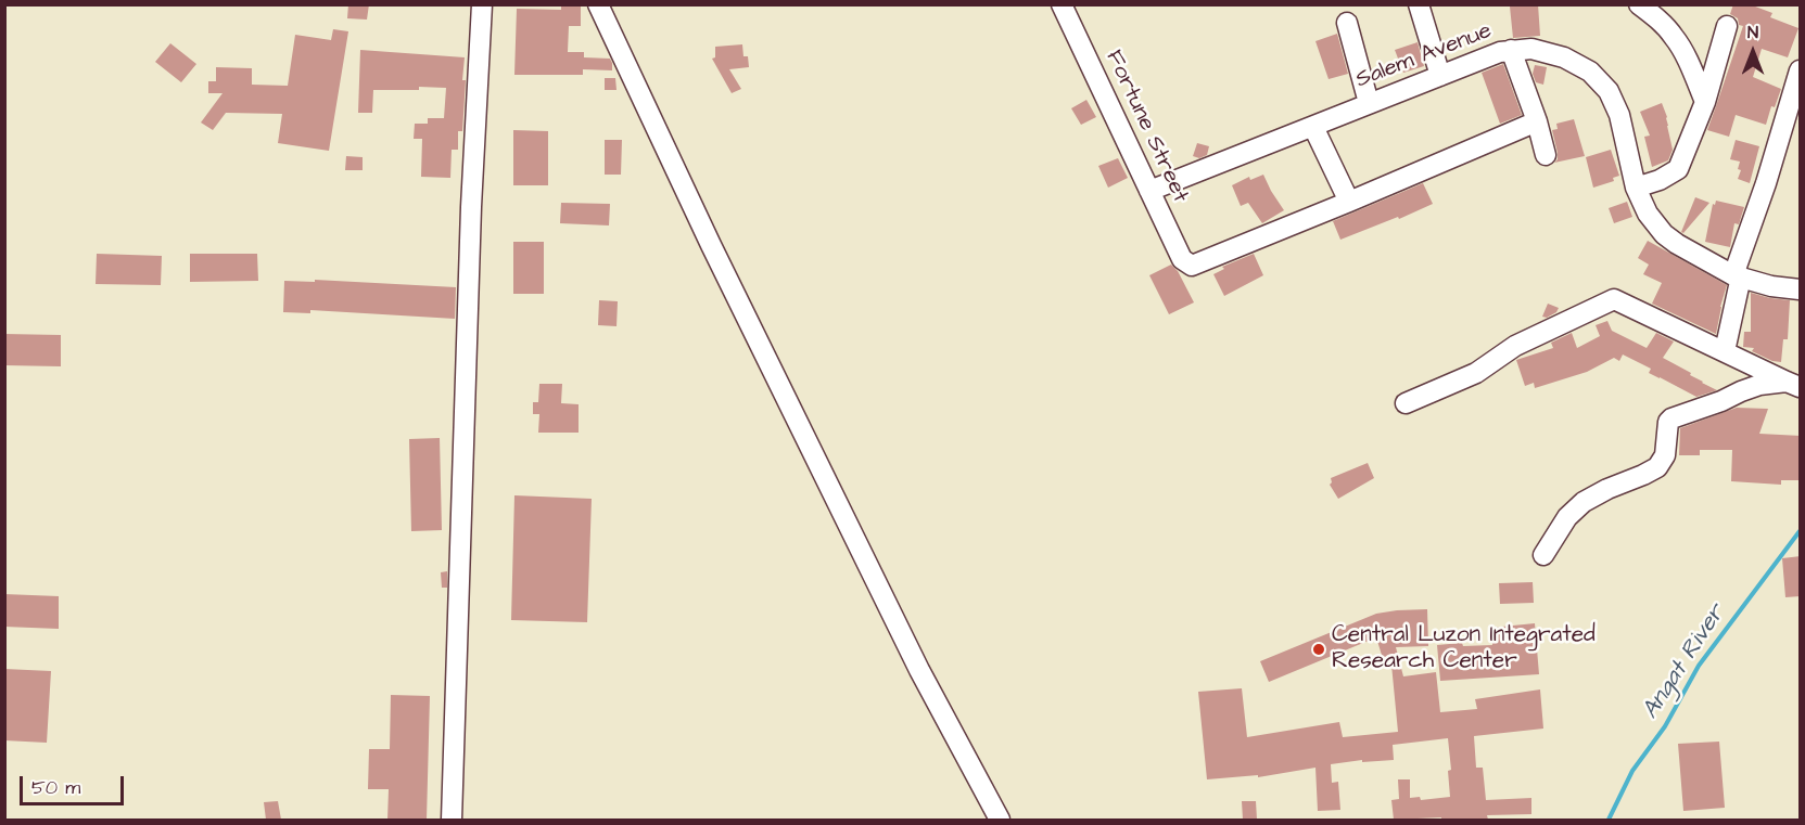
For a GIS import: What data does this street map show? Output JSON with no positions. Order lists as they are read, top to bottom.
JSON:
{
  "streets": {
    "street": ["Salem Avenue", "Fortune Street"]
  },
  "crossings": [
    ["Salem Avenue", "Fortune Street"]
  ],
  "water": ["Angat River"],
  "places": ["Central Luzon Integrated Research Center"],
  "scale_bar": "50 m",
  "north": "top"
}
